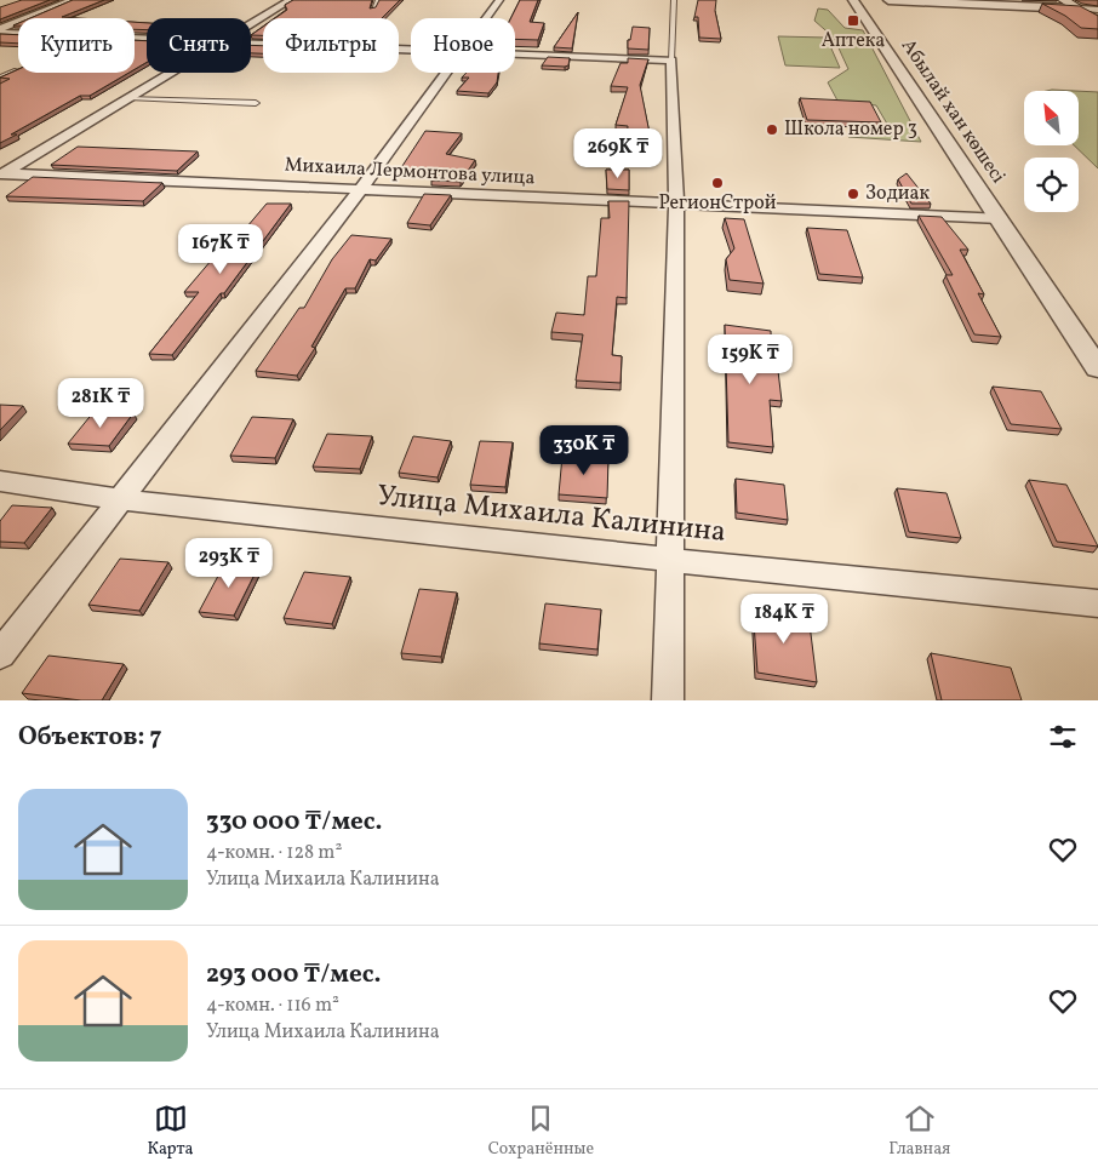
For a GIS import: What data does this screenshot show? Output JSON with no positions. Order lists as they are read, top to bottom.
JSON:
{
  "streets": {
    "street": ["Абылай хан көшесі", "Михаила Лермонтова улица", "Улица Михаила Калинина"]
  },
  "crossings": [
    ["Абылай хан көшесі", "Михаила Лермонтова улица"]
  ],
  "places": {
    "transit": ["Аптека"],
    "other": ["Школа номер 3", "РегионСтрой", "Зодиак"]
  },
  "north": "top left",
  "page": {
    "chip": [
      "Купить",
      "Снять",
      "Фильтры",
      "Новое"
    ],
    "price": [
      "269K ₸",
      "167K ₸",
      "159K ₸",
      "281K ₸",
      "330K ₸",
      "293K ₸",
      "184K ₸"
    ],
    "heading": "Объектов: 7",
    "list": [
      {
        "name": "330 000 ₸/мес.",
        "note": "4-комн. · 128 m² · Улица Михаила Калинина"
      },
      {
        "name": "293 000 ₸/мес.",
        "note": "4-комн. · 116 m² · Улица Михаила Калинина"
      }
    ],
    "tabs": ["Карта", "Сохранённые", "Главная"]
  }
}
